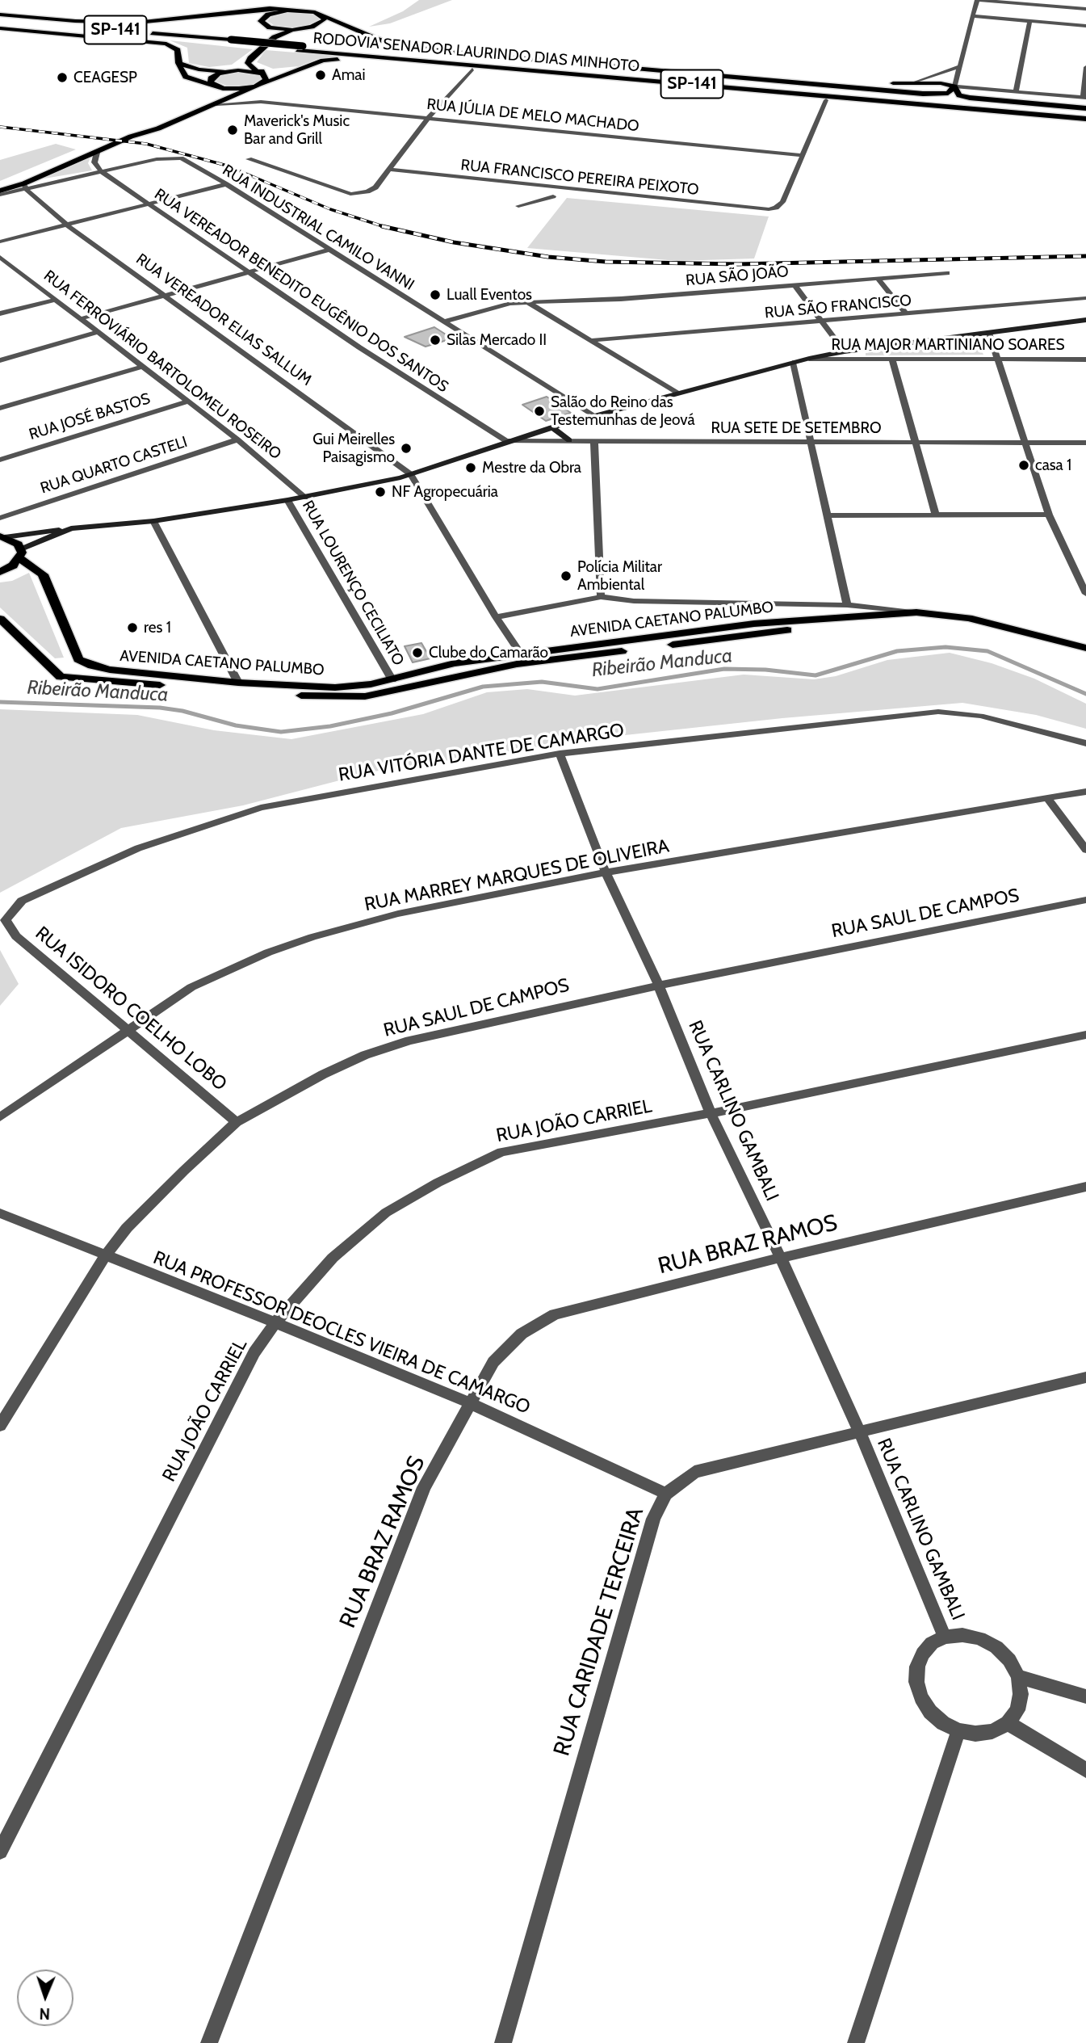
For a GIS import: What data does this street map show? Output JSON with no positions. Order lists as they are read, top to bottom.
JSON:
{
  "streets": {
    "main road": ["SP-141", "RODOVIA SENADOR LAURINDO DIAS MINHOTO", "AVENIDA CAETANO PALUMBO"],
    "street": [
      "RUA JÚLIA DE MELO MACHADO",
      "RUA FRANCISCO PEREIRA PEIXOTO",
      "RUA INDUSTRIAL CAMILO VANNI",
      "RUA SÃO JOÃO",
      "RUA VEREADOR BENEDITO EUGÊNIO DOS SANTOS",
      "RUA SÃO FRANCISCO",
      "RUA VEREADOR ELIAS SALLUM",
      "RUA MAJOR MARTINIANO SOARES",
      "RUA FERROVIÁRIO BARTOLOMEU ROSEIRO",
      "RUA JOSÉ BASTOS",
      "RUA SETE DE SETEMBRO",
      "RUA QUARTO CASTELI",
      "RUA LOURENÇO CECILIATO",
      "RUA VITÓRIA DANTE DE CAMARGO",
      "RUA MARREY MARQUES DE OLIVEIRA",
      "RUA SAUL DE CAMPOS",
      "RUA ISIDORO COELHO LOBO",
      "RUA CARLINO GAMBALI",
      "RUA JOÃO CARRIEL",
      "RUA BRAZ RAMOS",
      "RUA PROFESSOR DEOCLES VIEIRA DE CAMARGO",
      "RUA CARIDADE TERCEIRA"
    ]
  },
  "crossings": [
    ["SP-141", "RODOVIA SENADOR LAURINDO DIAS MINHOTO"],
    ["RUA JÚLIA DE MELO MACHADO", "RUA FRANCISCO PEREIRA PEIXOTO"],
    ["RUA INDUSTRIAL CAMILO VANNI", "RUA SÃO JOÃO"],
    ["RUA INDUSTRIAL CAMILO VANNI", "RUA VEREADOR BENEDITO EUGÊNIO DOS SANTOS"],
    ["RUA VEREADOR BENEDITO EUGÊNIO DOS SANTOS", "RUA SETE DE SETEMBRO"],
    ["RUA FERROVIÁRIO BARTOLOMEU ROSEIRO", "RUA JOSÉ BASTOS"],
    ["RUA FERROVIÁRIO BARTOLOMEU ROSEIRO", "RUA QUARTO CASTELI"],
    ["RUA LOURENÇO CECILIATO", "AVENIDA CAETANO PALUMBO"],
    ["RUA VITÓRIA DANTE DE CAMARGO", "RUA ISIDORO COELHO LOBO"],
    ["RUA VITÓRIA DANTE DE CAMARGO", "RUA CARLINO GAMBALI"],
    ["RUA MARREY MARQUES DE OLIVEIRA", "RUA ISIDORO COELHO LOBO"],
    ["RUA MARREY MARQUES DE OLIVEIRA", "RUA CARLINO GAMBALI"],
    ["RUA SAUL DE CAMPOS", "RUA ISIDORO COELHO LOBO"],
    ["RUA SAUL DE CAMPOS", "RUA CARLINO GAMBALI"],
    ["RUA SAUL DE CAMPOS", "RUA PROFESSOR DEOCLES VIEIRA DE CAMARGO"],
    ["RUA CARLINO GAMBALI", "RUA JOÃO CARRIEL"],
    ["RUA CARLINO GAMBALI", "RUA BRAZ RAMOS"],
    ["RUA CARLINO GAMBALI", "RUA CARIDADE TERCEIRA"],
    ["RUA JOÃO CARRIEL", "RUA PROFESSOR DEOCLES VIEIRA DE CAMARGO"],
    ["RUA BRAZ RAMOS", "RUA PROFESSOR DEOCLES VIEIRA DE CAMARGO"],
    ["RUA PROFESSOR DEOCLES VIEIRA DE CAMARGO", "RUA CARIDADE TERCEIRA"]
  ],
  "water": ["Ribeirão Manduca"],
  "places": [
    "Amai",
    "CEAGESP",
    "Maverick's Music Bar and Grill",
    "Luall Eventos",
    "Silas Mercado II",
    "Salão do Reino das Testemunhas de Jeová",
    "Gui Meirelles Paisagismo",
    "casa 1",
    "Mestre da Obra",
    "NF Agropecuária",
    "Polícia Militar Ambiental",
    "res 1",
    "Clube do Camarão"
  ],
  "north": "bottom"
}
